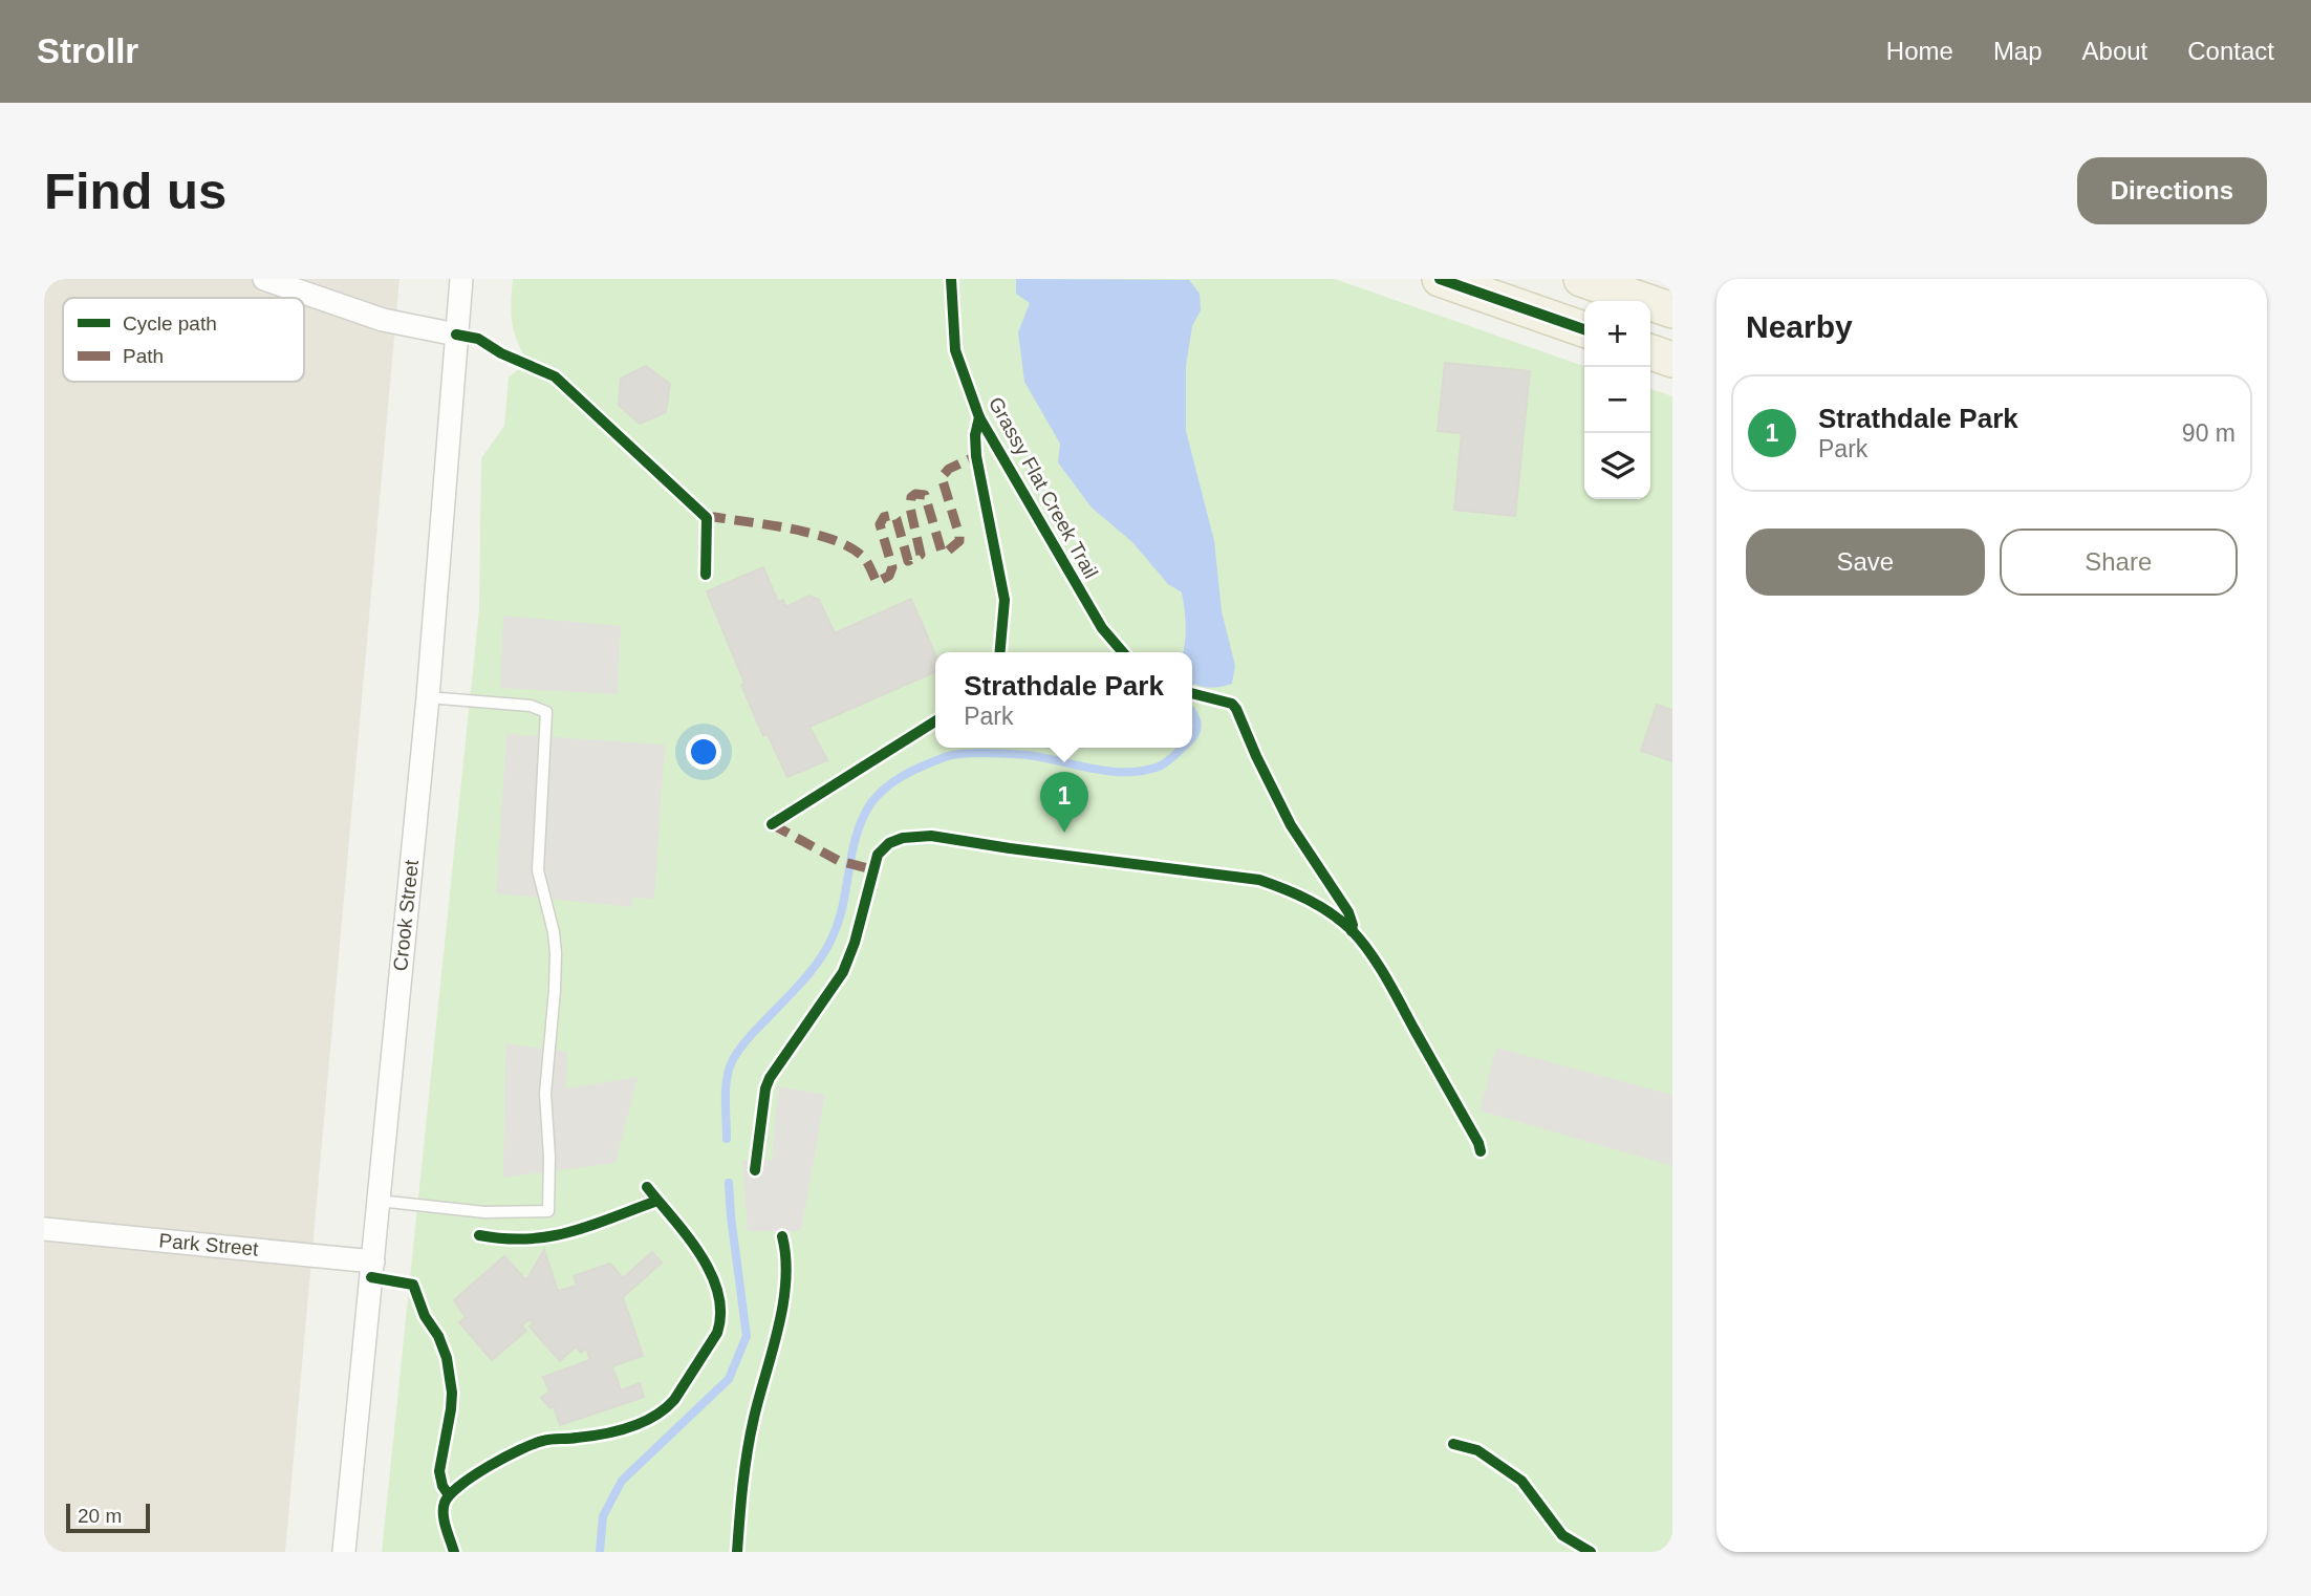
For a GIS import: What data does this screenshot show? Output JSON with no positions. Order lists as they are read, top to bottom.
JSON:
{
  "streets": {
    "street": ["Crook Street", "Park Street"],
    "cycle path": ["Grassy Flat Creek Trail"]
  },
  "crossings": [
    ["Crook Street", "Park Street"]
  ],
  "legend": ["Cycle path", "Path"],
  "scale_bar": "20 m",
  "page": {
    "header": "Strollr",
    "nav": [
      "Home",
      "Map",
      "About",
      "Contact"
    ],
    "buttons": [
      "Directions",
      ["Save", "Share"]
    ],
    "title": "Find us",
    "heading": "Nearby",
    "map_buttons": ["+", "−"],
    "list": [
      {
        "mark": "1",
        "name": "Strathdale Park",
        "note": "Park",
        "value": "90 m"
      }
    ],
    "popup": ["Strathdale Park", "Park"],
    "pins": "1",
    "scale": "20 m"
  }
}
